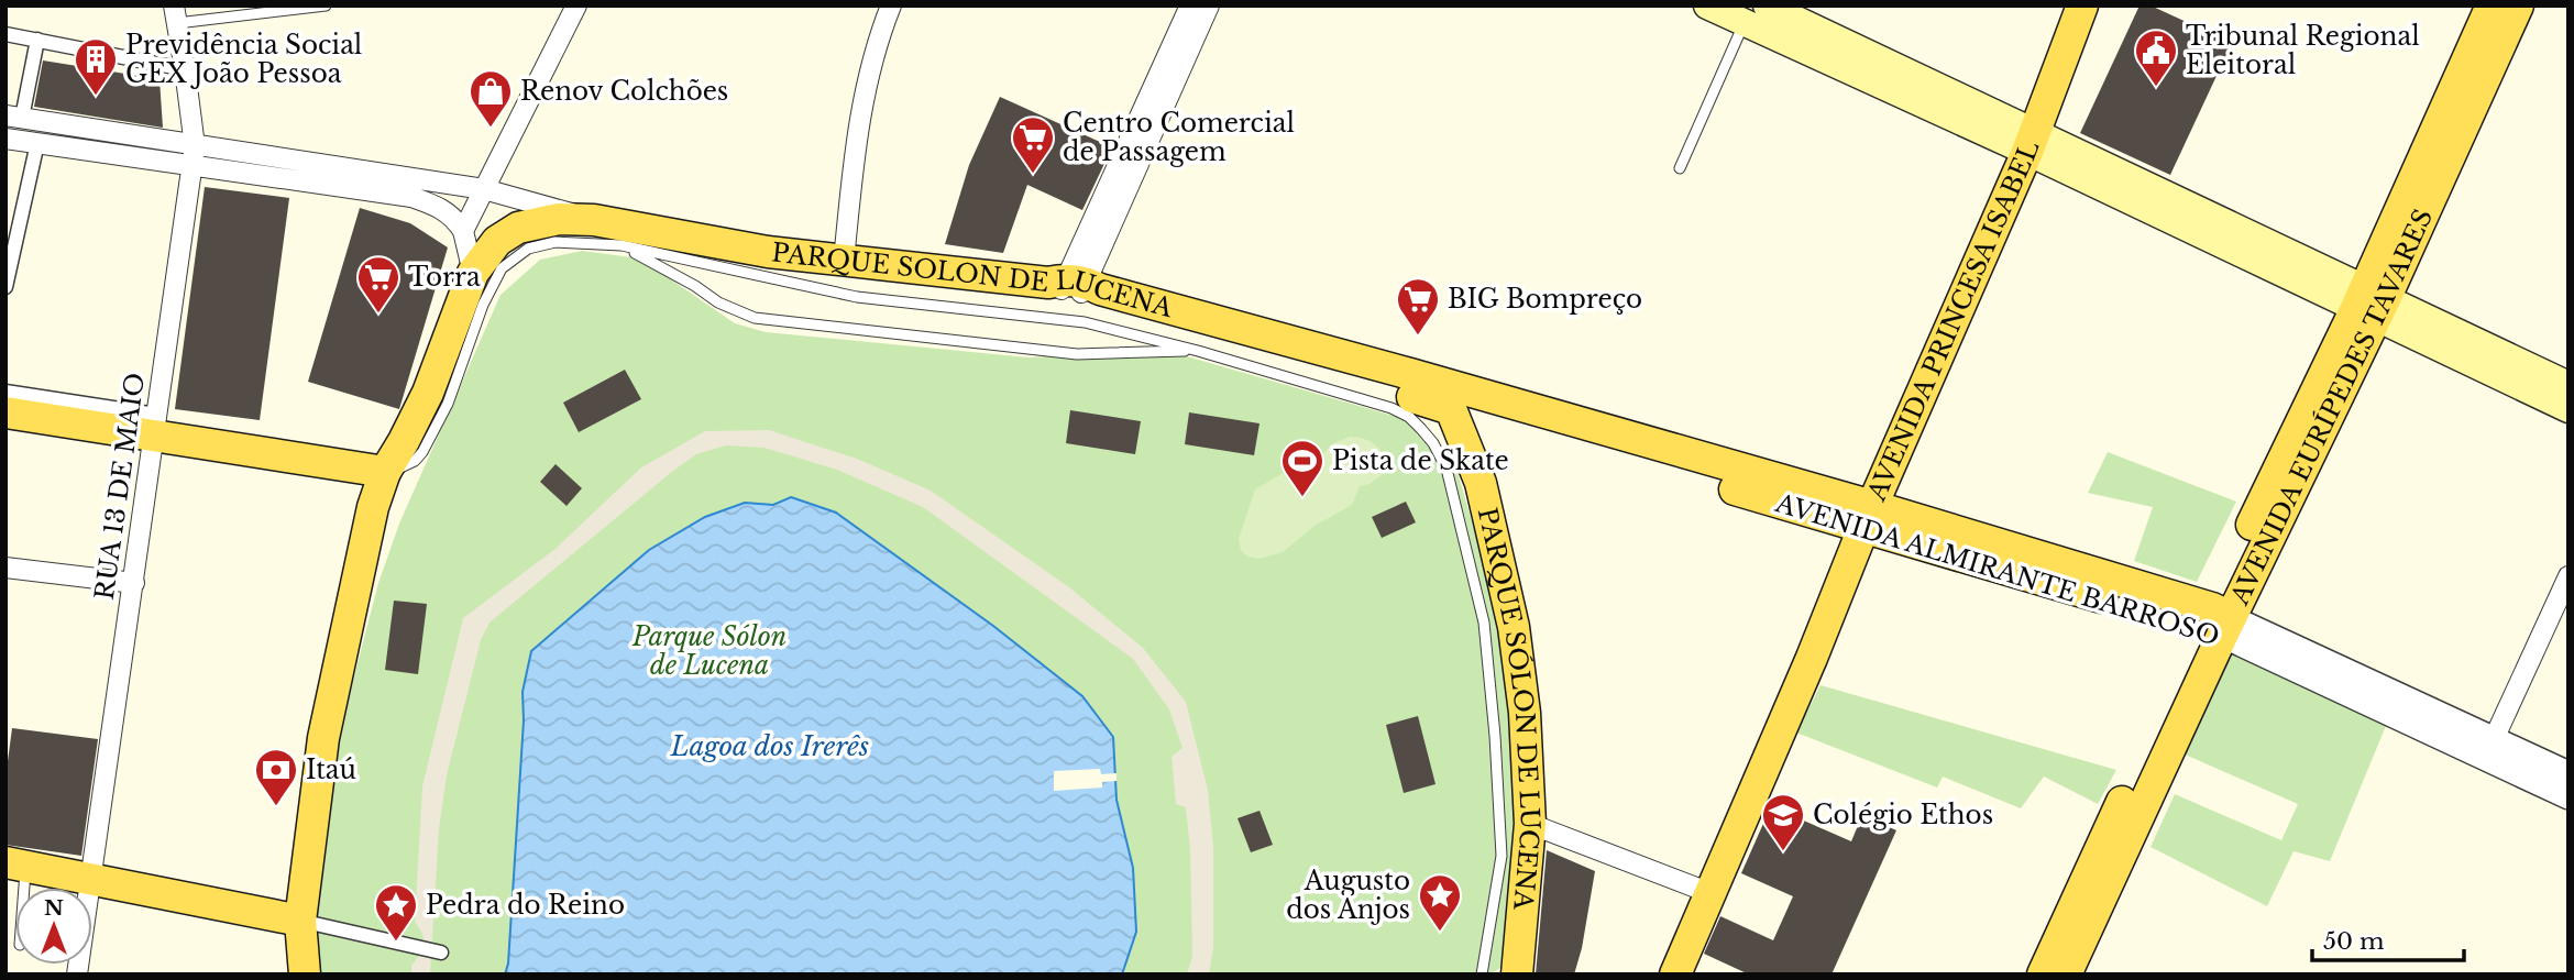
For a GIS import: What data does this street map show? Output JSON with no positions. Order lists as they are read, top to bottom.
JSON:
{
  "streets": {
    "main road": [
      "PARQUE SOLON DE LUCENA",
      "AVENIDA PRINCESA ISABEL",
      "AVENIDA EURÍPEDES TAVARES",
      "AVENIDA ALMIRANTE BARROSO",
      "PARQUE SÓLON DE LUCENA"
    ],
    "street": ["RUA 13 DE MAIO"]
  },
  "crossings": [
    ["PARQUE SOLON DE LUCENA", "RUA 13 DE MAIO"],
    ["AVENIDA PRINCESA ISABEL", "AVENIDA ALMIRANTE BARROSO"],
    ["AVENIDA EURÍPEDES TAVARES", "AVENIDA ALMIRANTE BARROSO"],
    ["AVENIDA ALMIRANTE BARROSO", "PARQUE SÓLON DE LUCENA"]
  ],
  "water": ["Lagoa dos Irerês"],
  "parks": ["Parque Sólon de Lucena"],
  "places": {
    "public building": ["Tribunal Regional Eleitoral"],
    "building": ["Previdência Social GEX João Pessoa"],
    "shop": ["Renov Colchões"],
    "supermarket": ["Centro Comercial de Passagem", "Torra", "BIG Bompreço"],
    "sports": ["Pista de Skate"],
    "bank": ["Itaú"],
    "school or university": ["Colégio Ethos"],
    "place": ["Augusto dos Anjos", "Pedra do Reino"]
  },
  "scale_bar": "50 m",
  "north": "top"
}
